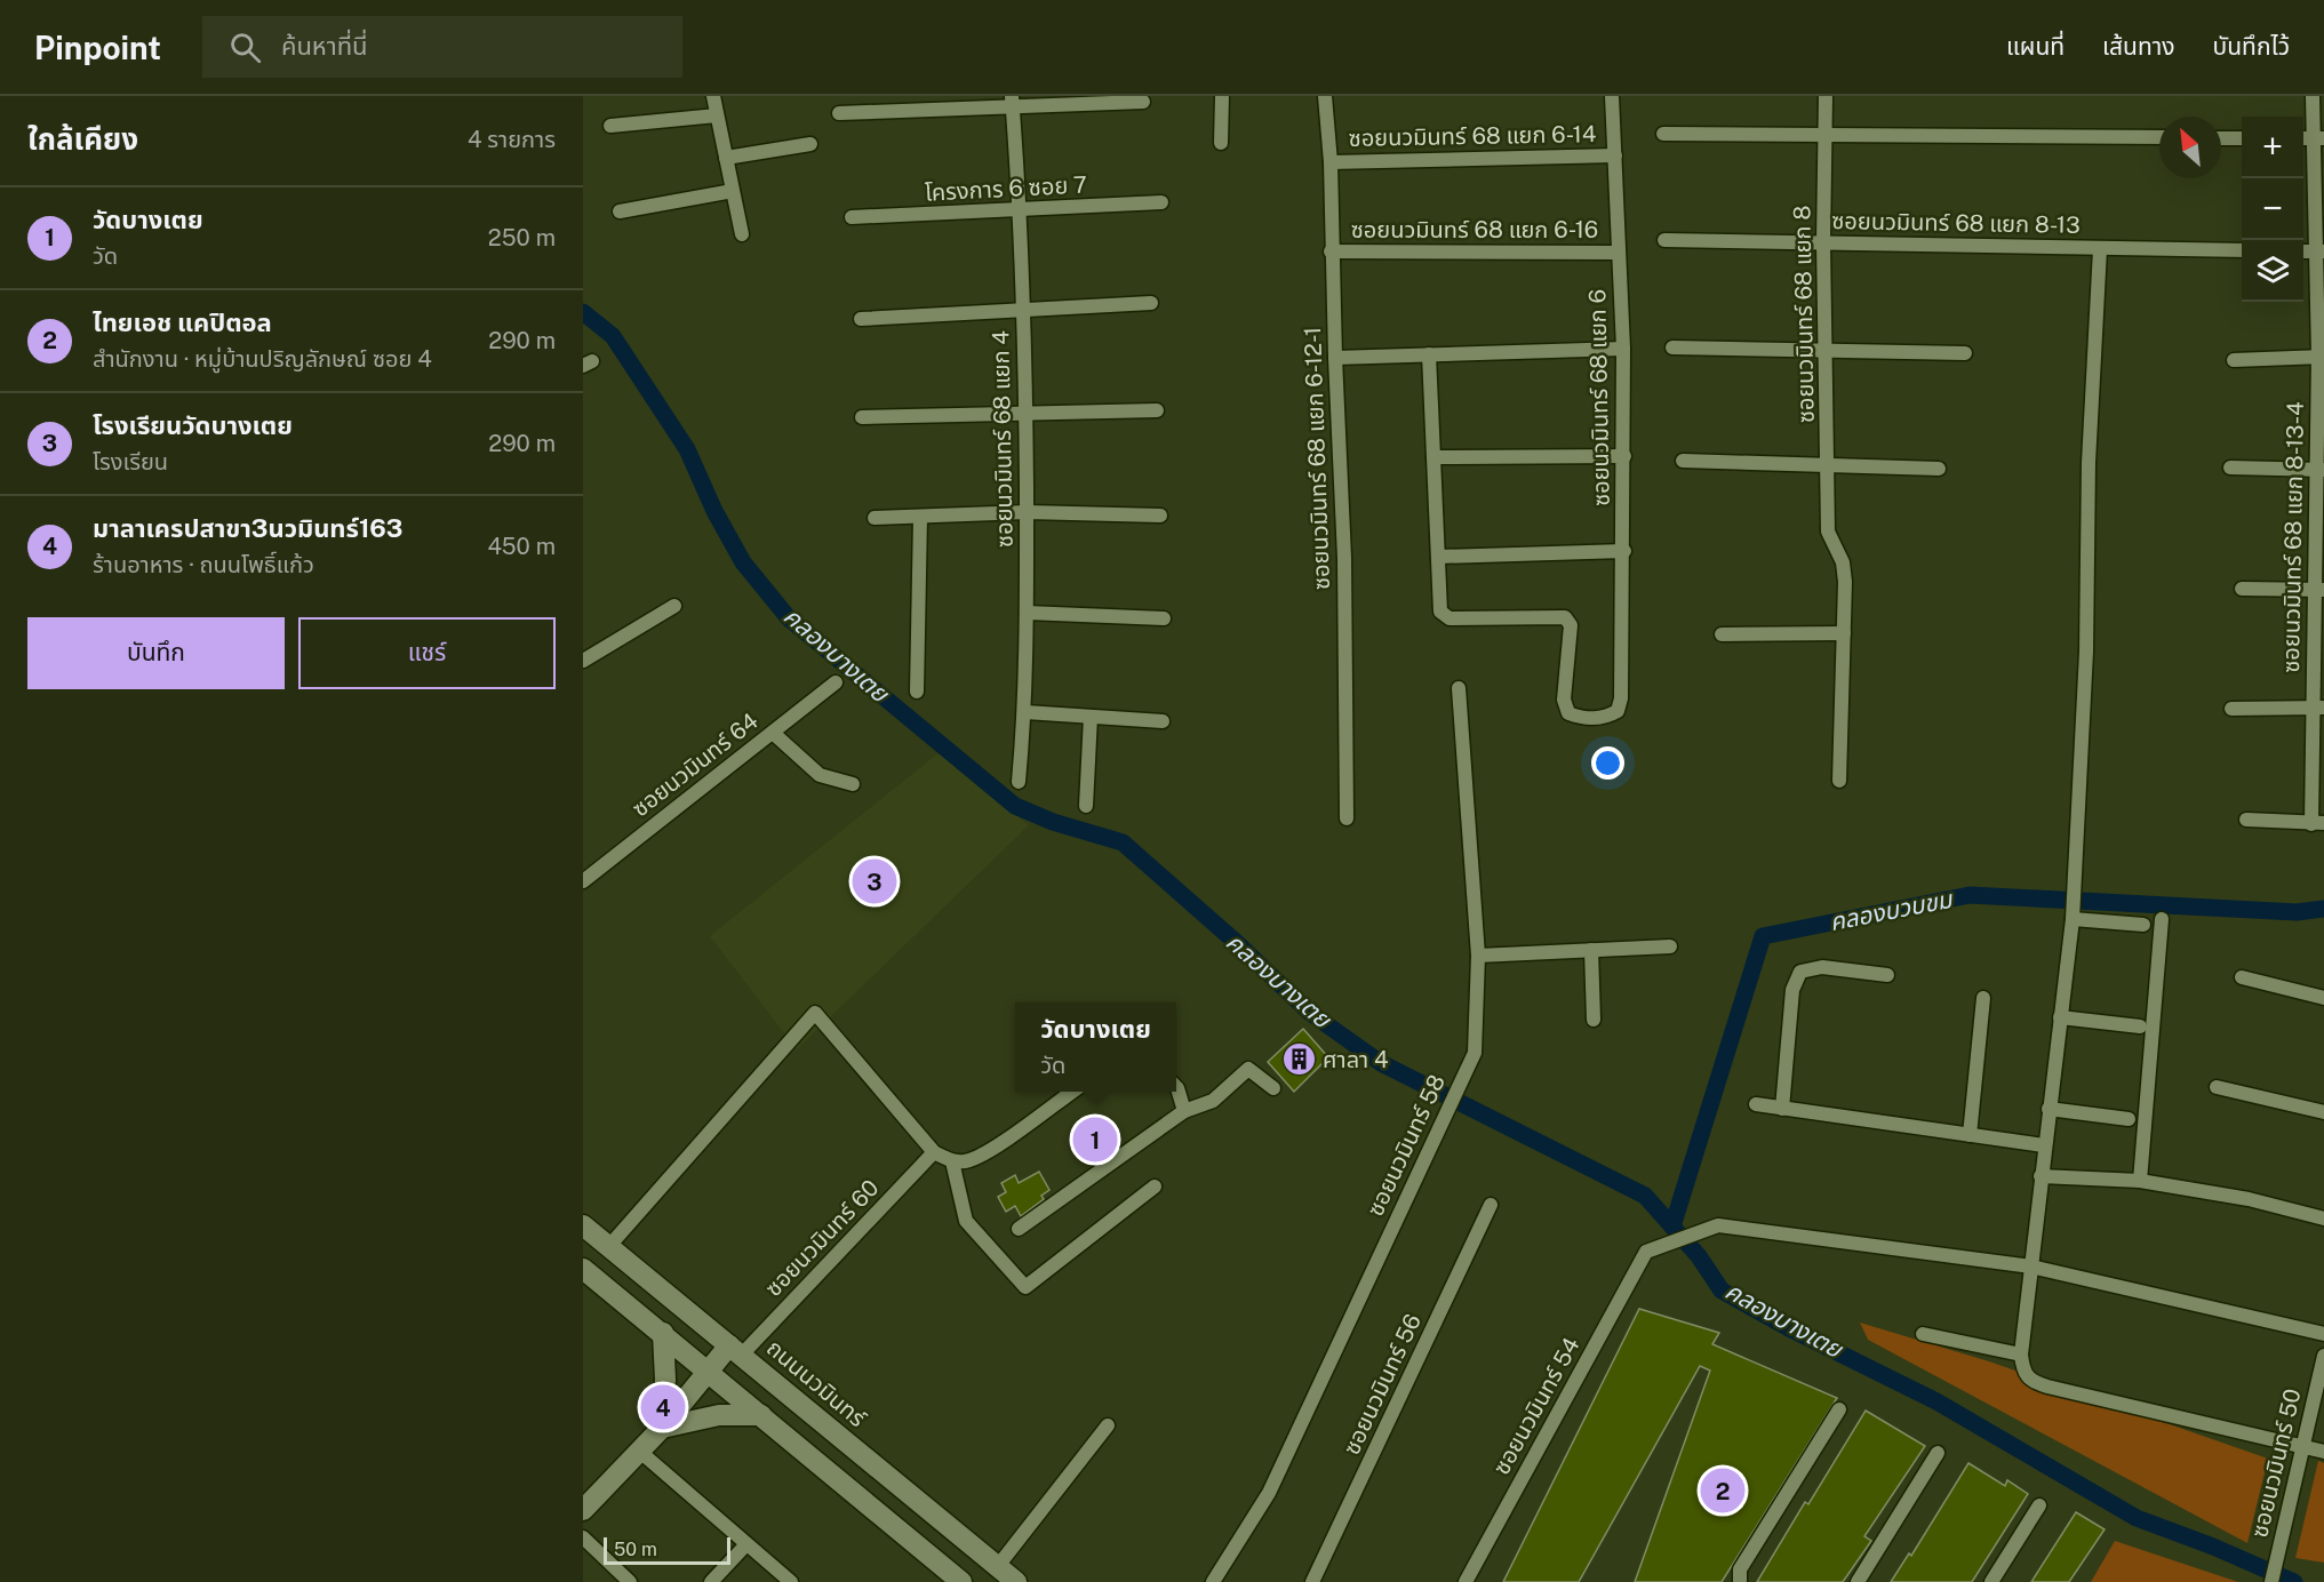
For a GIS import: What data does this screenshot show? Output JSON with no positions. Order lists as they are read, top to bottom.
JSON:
{
  "streets": {
    "main road": ["ถนนนวมินทร์"],
    "street": [
      "ซอยนวมินทร์ 68 แยก 6-14",
      "โครงการ 6 ซอย 7",
      "ซอยนวมินทร์ 68 แยก 8-13",
      "ซอยนวมินทร์ 68 แยก 6-16",
      "ซอยนวมินทร์ 68 แยก 8",
      "ซอยนวมินทร์ 68 แยก 6",
      "ซอยนวมินทร์ 68 แยก 4",
      "ซอยนวมินทร์ 68 แยก 6-12-1",
      "ซอยนวมินทร์ 68 แยก 8-13-4",
      "ซอยนวมินทร์ 64",
      "ซอยนวมินทร์ 58",
      "ซอยนวมินทร์ 60",
      "ซอยนวมินทร์ 56",
      "ซอยนวมินทร์ 54",
      "ซอยนวมินทร์ 50"
    ]
  },
  "crossings": [
    ["ซอยนวมินทร์ 68 แยก 6-14", "ซอยนวมินทร์ 68 แยก 6"],
    ["ซอยนวมินทร์ 68 แยก 6-14", "ซอยนวมินทร์ 68 แยก 6-12-1"],
    ["โครงการ 6 ซอย 7", "ซอยนวมินทร์ 68 แยก 4"],
    ["ซอยนวมินทร์ 68 แยก 8-13", "ซอยนวมินทร์ 68 แยก 8"],
    ["ซอยนวมินทร์ 68 แยก 6-16", "ซอยนวมินทร์ 68 แยก 6"],
    ["ซอยนวมินทร์ 68 แยก 6-16", "ซอยนวมินทร์ 68 แยก 6-12-1"],
    ["ซอยนวมินทร์ 60", "ถนนนวมินทร์"]
  ],
  "water": ["คลองบางเตย", "คลองบวบขม"],
  "places": {
    "building": ["ศาลา 4"]
  },
  "scale_bar": "50 m",
  "north": "top left",
  "page": {
    "header": "Pinpoint",
    "search": "ค้นหาที่นี่",
    "nav": ["แผนที่", "เส้นทาง", "บันทึกไว้"],
    "heading": ["ใกล้เคียง", "4 รายการ"],
    "map_buttons": ["+", "−"],
    "list": [
      {
        "mark": "1",
        "name": "วัดบางเตย",
        "note": "วัด",
        "value": "250 m"
      },
      {
        "mark": "2",
        "name": "ไทยเอช แคปิตอล",
        "note": "สำนักงาน · หมู่บ้านปริญลักษณ์ ซอย 4",
        "value": "290 m"
      },
      {
        "mark": "3",
        "name": "โรงเรียนวัดบางเตย",
        "note": "โรงเรียน",
        "value": "290 m"
      },
      {
        "mark": "4",
        "name": "มาลาเครปสาขา3นวมินทร์163",
        "note": "ร้านอาหาร · ถนนโพธิ์แก้ว",
        "value": "450 m"
      }
    ],
    "buttons": ["บันทึก", "แชร์"],
    "pins": [
      "3",
      "1",
      "4",
      "2"
    ],
    "popup": ["วัดบางเตย", "วัด"],
    "scale": "50 m"
  }
}
